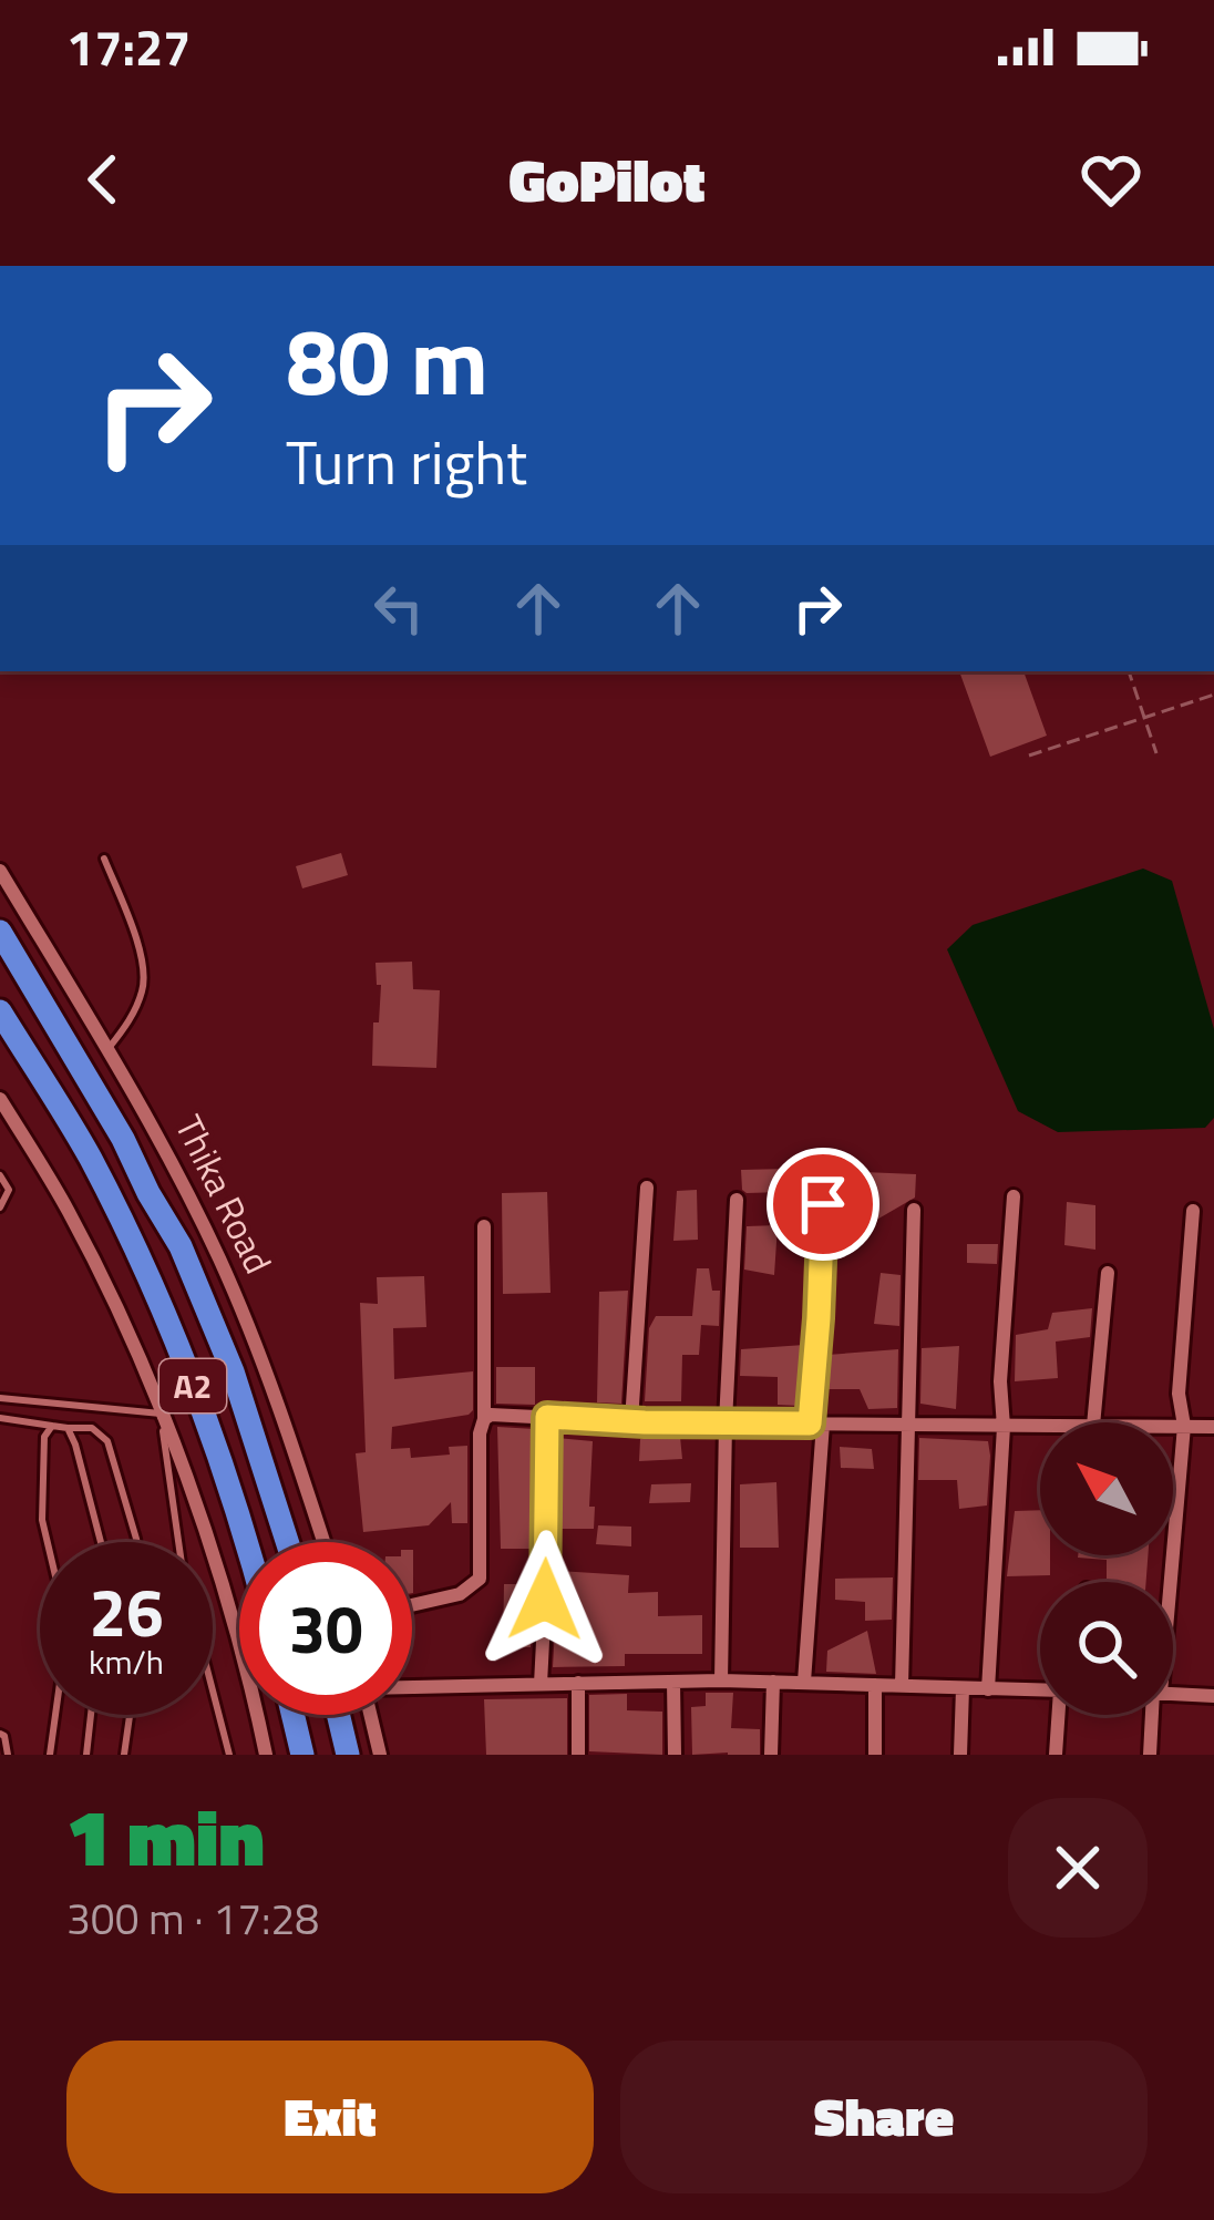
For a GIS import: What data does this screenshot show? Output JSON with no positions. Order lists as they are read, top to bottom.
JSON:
{
  "streets": {
    "highway": ["Thika Road", "A2"]
  },
  "north": "top left",
  "page": {
    "status": "17:27",
    "header": "GoPilot",
    "turn": ["80 m", "Turn right"],
    "speed": "26 km/h",
    "limit": "30",
    "heading": ["1 min", "300 m · 17:28"],
    "buttons": ["Exit", "Share"]
  }
}
